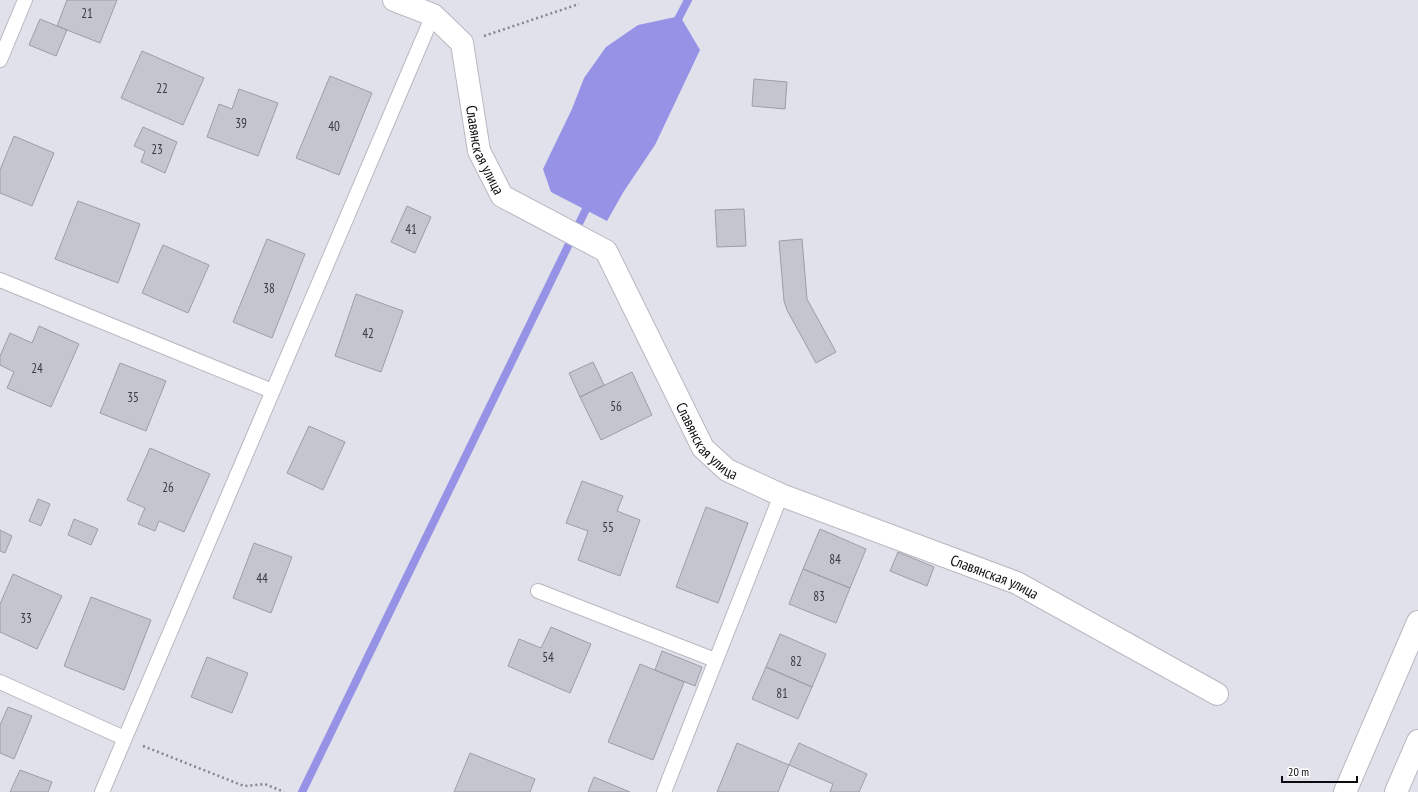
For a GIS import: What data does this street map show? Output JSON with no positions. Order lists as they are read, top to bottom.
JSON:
{
  "streets": {
    "street": ["Славянская улица"]
  },
  "house_numbers": [
    "21",
    "22",
    "39",
    "40",
    "23",
    "41",
    "38",
    "42",
    "24",
    "35",
    "56",
    "26",
    "55",
    "84",
    "44",
    "83",
    "33",
    "54",
    "82",
    "81"
  ],
  "scale_bar": "20 m"
}
